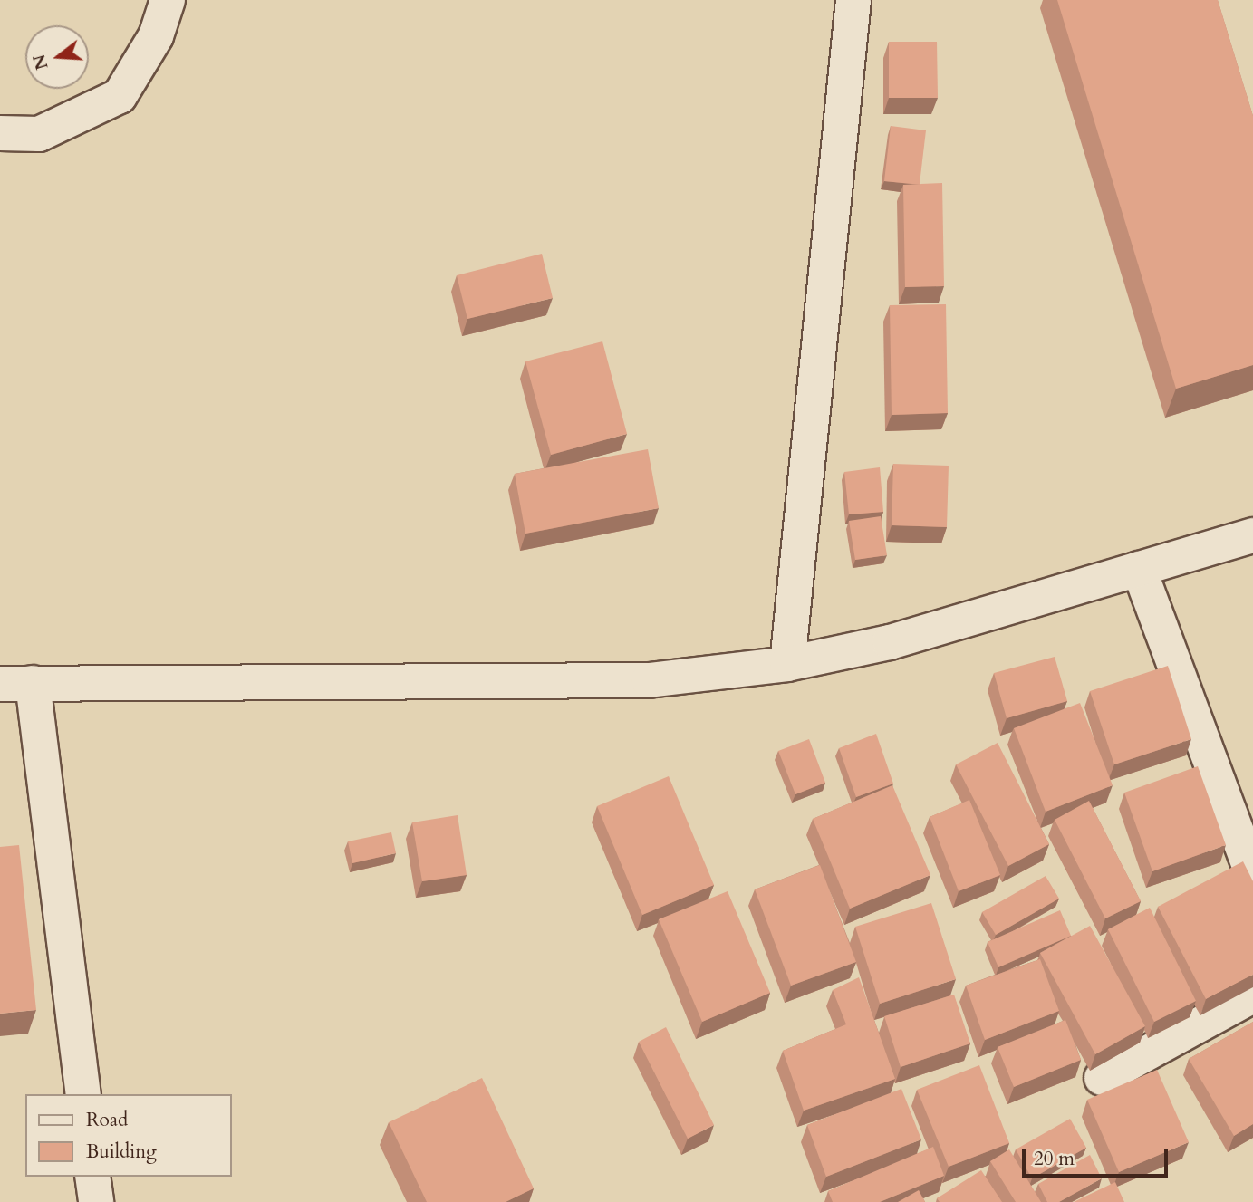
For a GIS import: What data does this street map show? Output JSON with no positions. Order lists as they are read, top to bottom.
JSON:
{
  "legend": ["Road", "Building"],
  "scale_bar": "20 m",
  "north": "left"
}
